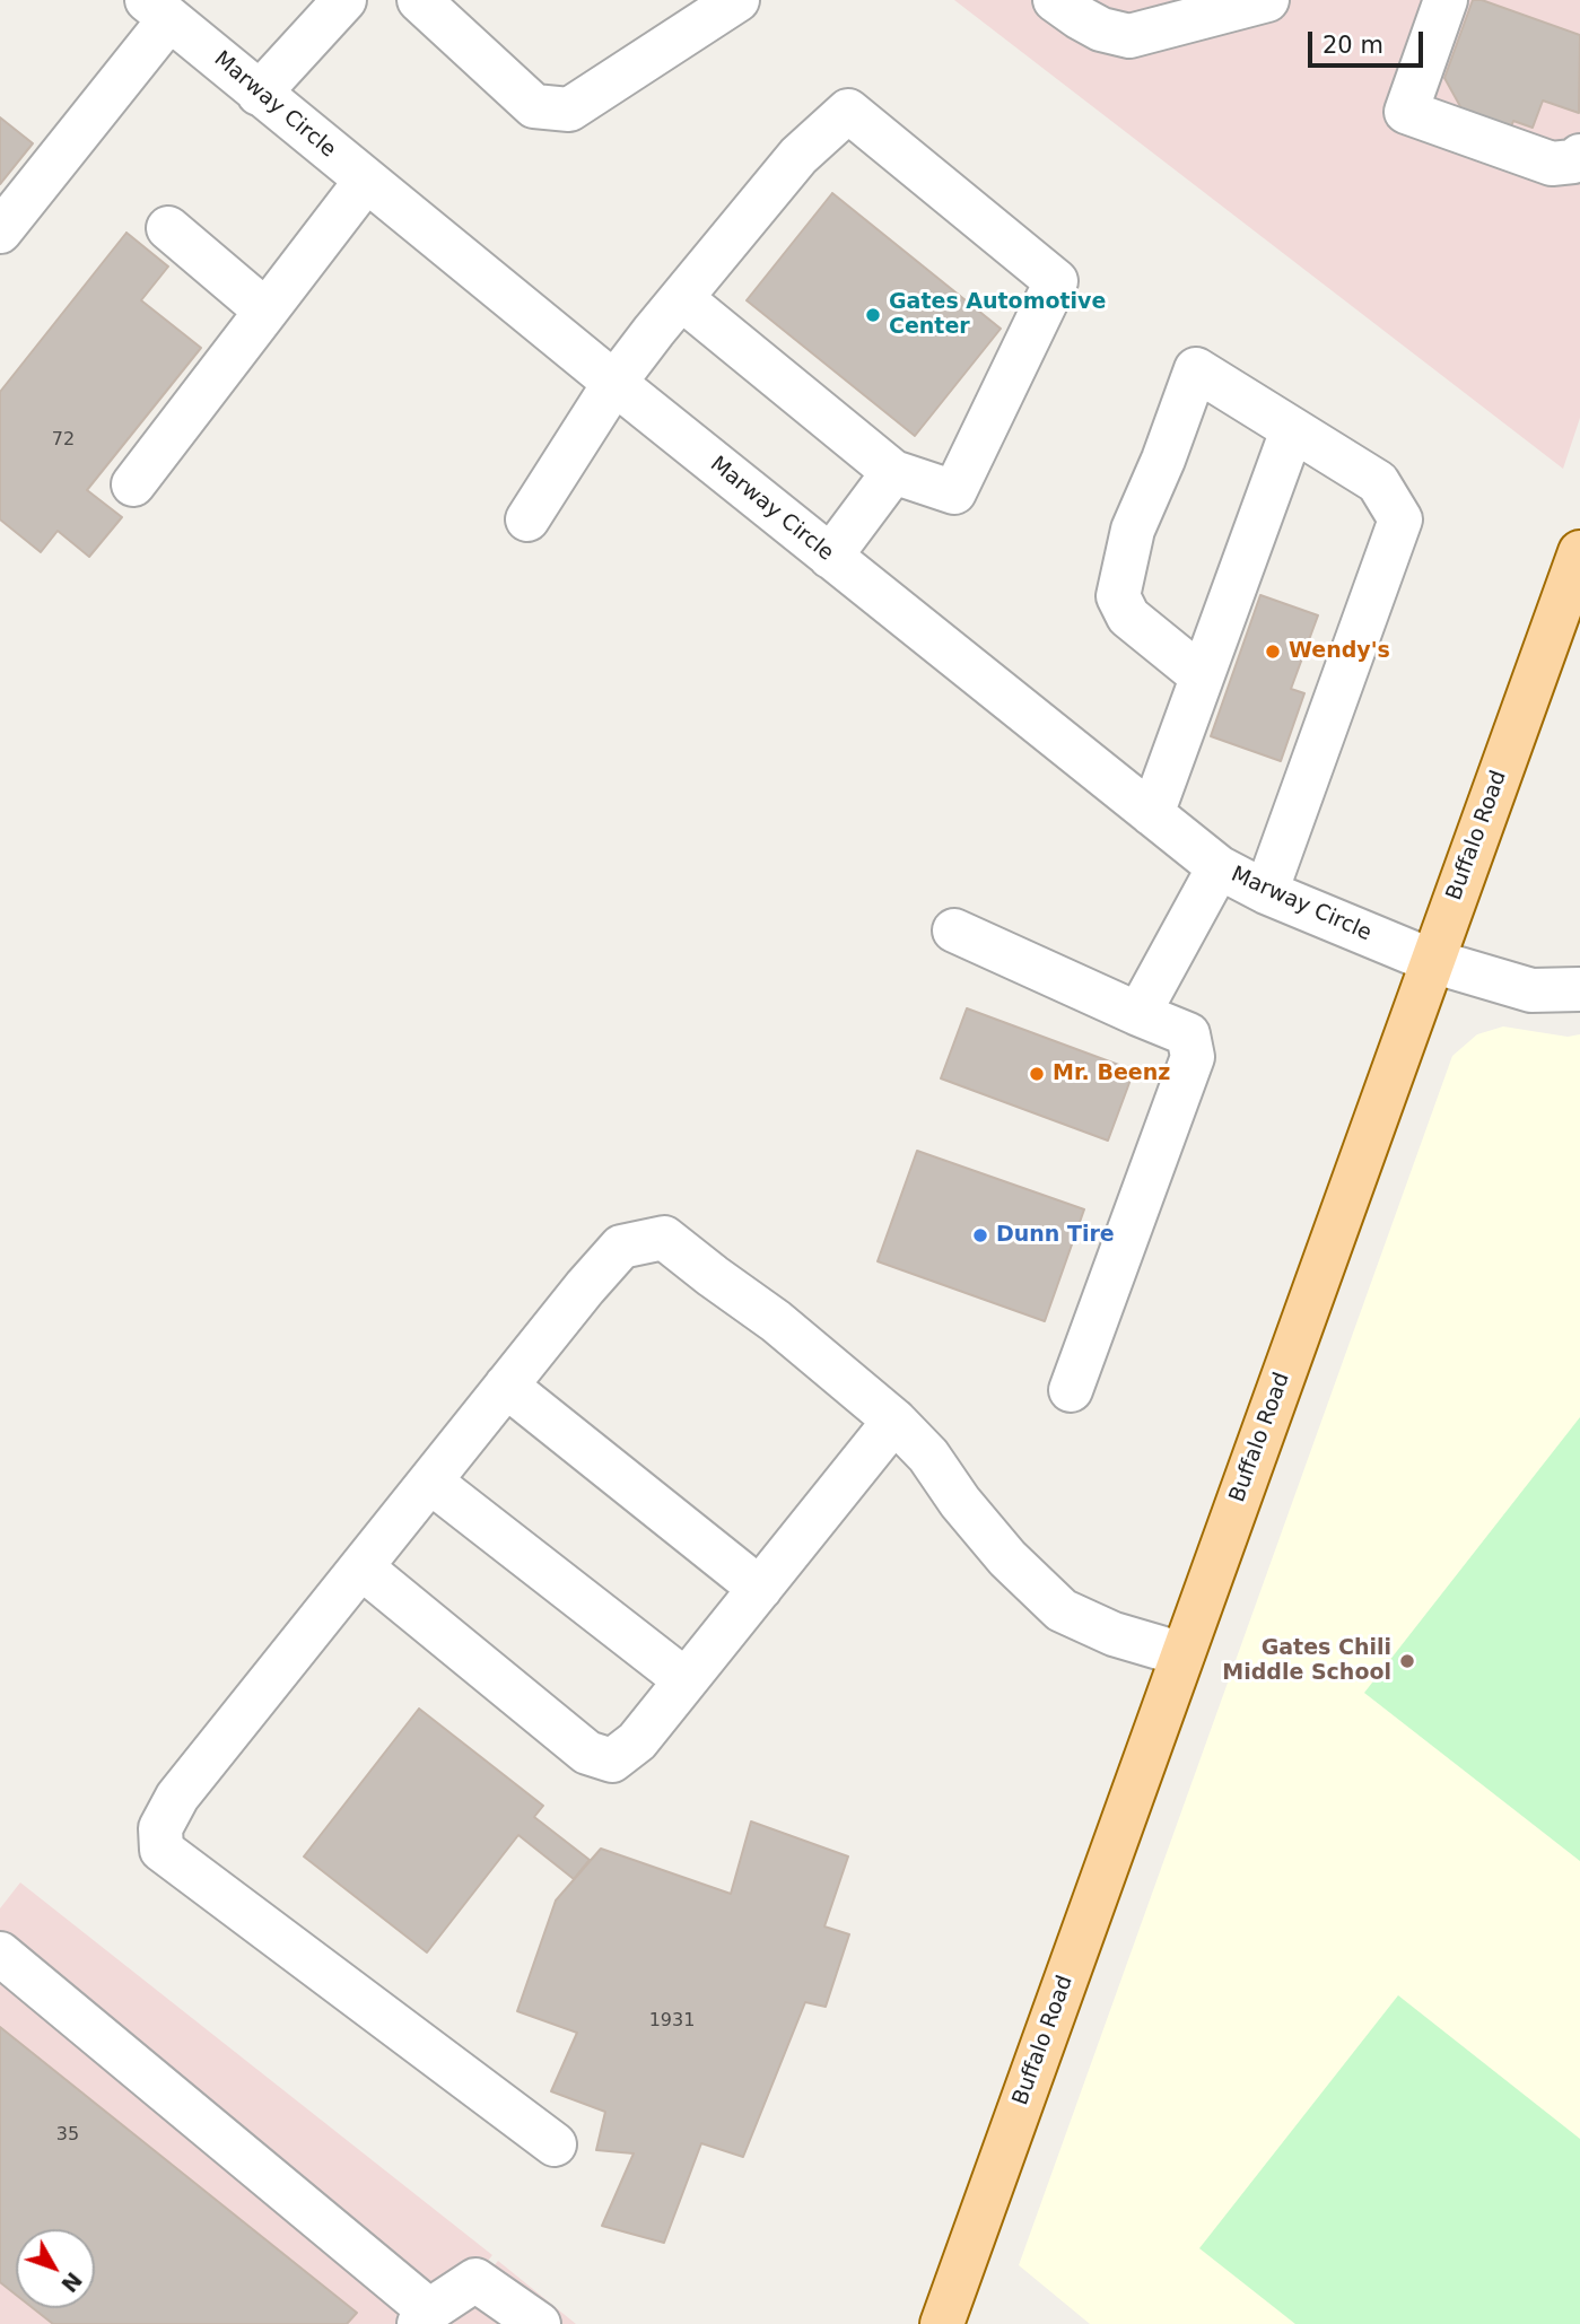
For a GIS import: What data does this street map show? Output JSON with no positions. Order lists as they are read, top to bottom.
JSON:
{
  "streets": {
    "main road": ["Buffalo Road"],
    "street": ["Marway Circle"]
  },
  "crossings": [
    ["Marway Circle", "Buffalo Road"]
  ],
  "places": [
    "Gates Automotive Center",
    "Wendy's",
    "Mr. Beenz",
    "Dunn Tire",
    "Gates Chili Middle School"
  ],
  "house_numbers": ["72", "1931", "35"],
  "scale_bar": "20 m",
  "north": "bottom right"
}
